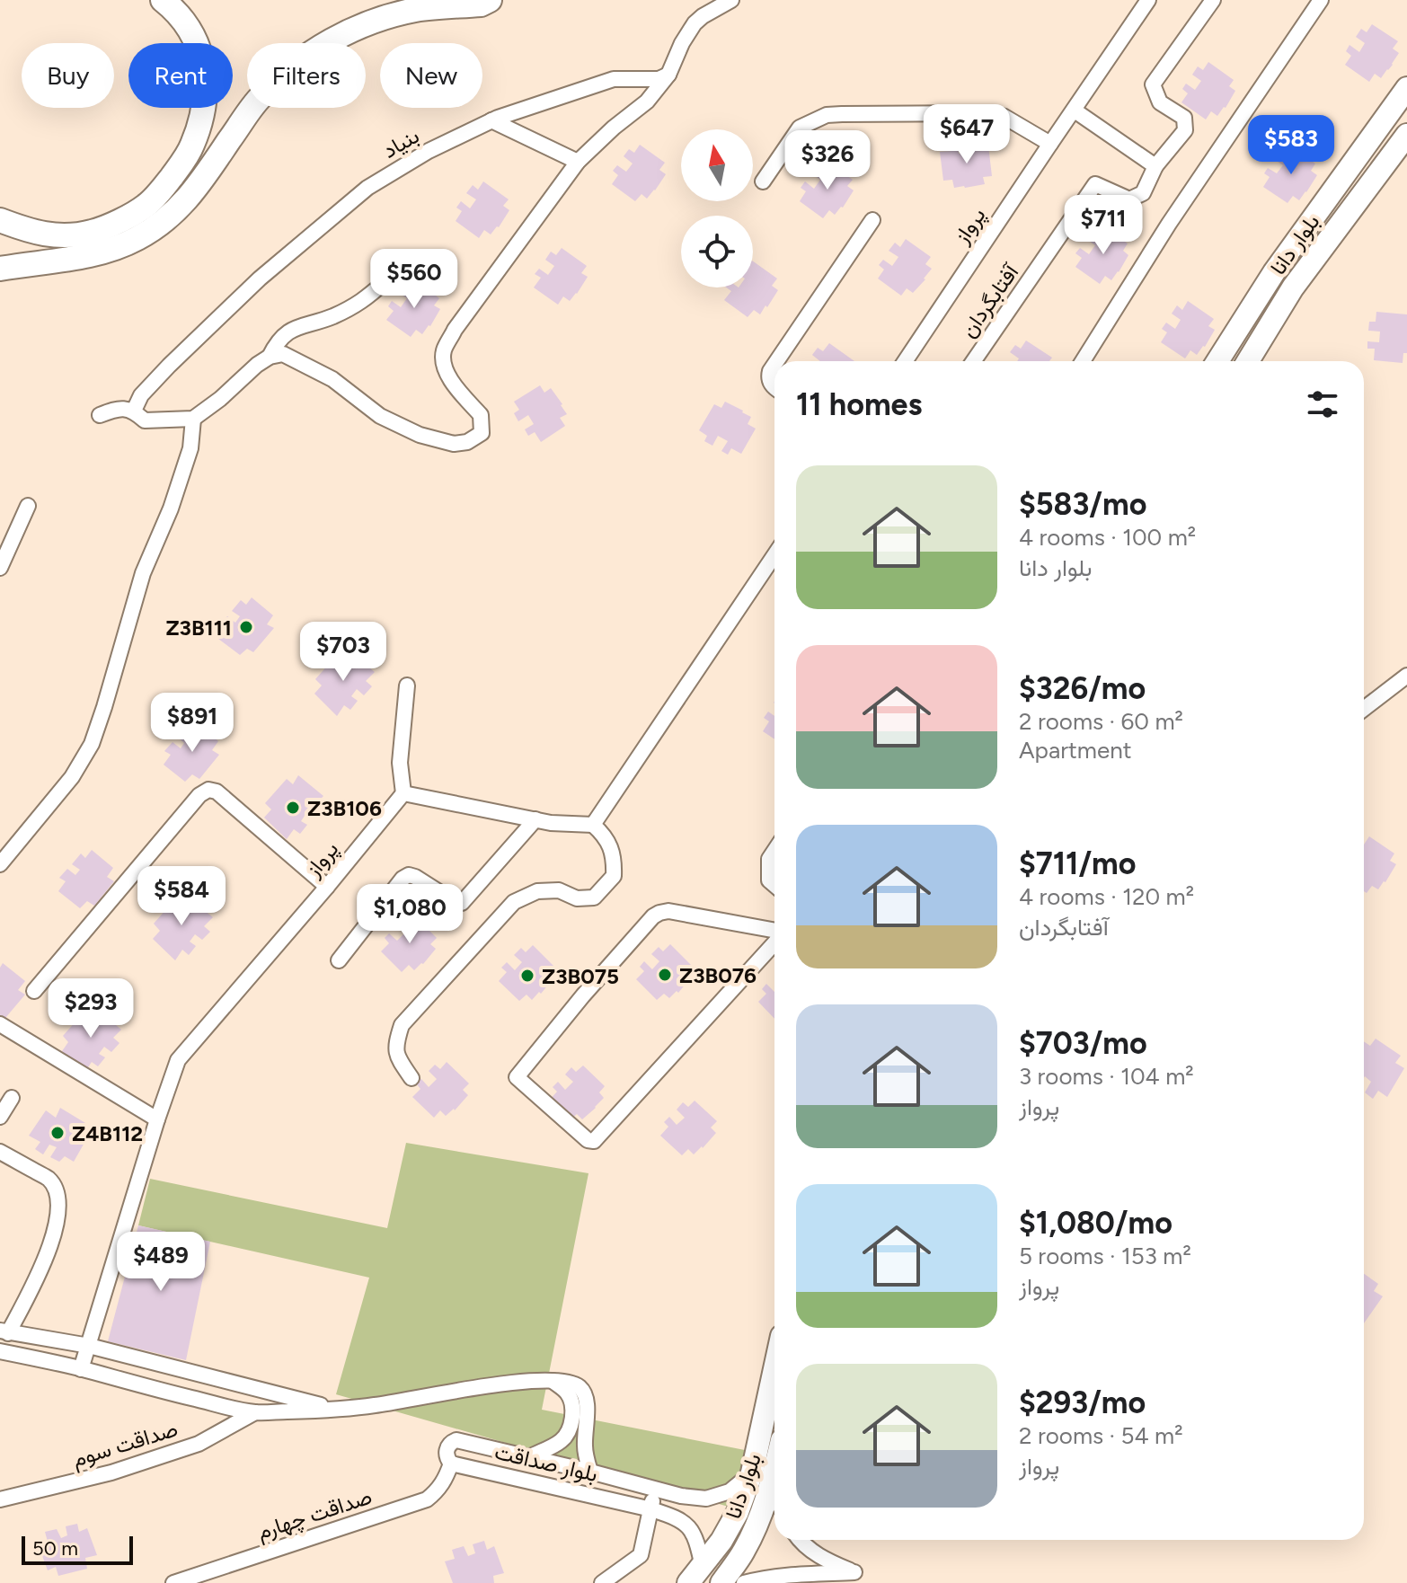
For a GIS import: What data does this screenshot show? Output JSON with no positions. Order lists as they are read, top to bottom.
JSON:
{
  "streets": {
    "street": [
      "بنیاد",
      "پرواز",
      "بلوار دانا",
      "آفتابگردان",
      "صداقت سوم",
      "بلوار صداقت",
      "صداقت چهارم"
    ]
  },
  "crossings": [
    ["پرواز", "بلوار صداقت"],
    ["بلوار دانا", "بلوار صداقت"],
    ["صداقت سوم", "بلوار صداقت"],
    ["بلوار صداقت", "صداقت چهارم"]
  ],
  "places": [
    "Z3B111",
    "Z3B106",
    "Z3B076",
    "Z3B075",
    "Z4B112"
  ],
  "scale_bar": "50 m",
  "north": "top",
  "page": {
    "chip": [
      "Buy",
      "Rent",
      "Filters",
      "New"
    ],
    "price": [
      "$647",
      "$583",
      "$326",
      "$711",
      "$560",
      "$703",
      "$891",
      "$584",
      "$1,080",
      "$293",
      "$489"
    ],
    "heading": "11 homes",
    "list": [
      {
        "name": "$583/mo",
        "note": "4 rooms · 100 m² · بلوار دانا"
      },
      {
        "name": "$326/mo",
        "note": "2 rooms · 60 m² · Apartment"
      },
      {
        "name": "$711/mo",
        "note": "4 rooms · 120 m² · آفتابگردان"
      },
      {
        "name": "$703/mo",
        "note": "3 rooms · 104 m² · پرواز"
      },
      {
        "name": "$1,080/mo",
        "note": "5 rooms · 153 m² · پرواز"
      },
      {
        "name": "$293/mo",
        "note": "2 rooms · 54 m² · پرواز"
      }
    ],
    "scale": "50 m"
  }
}
